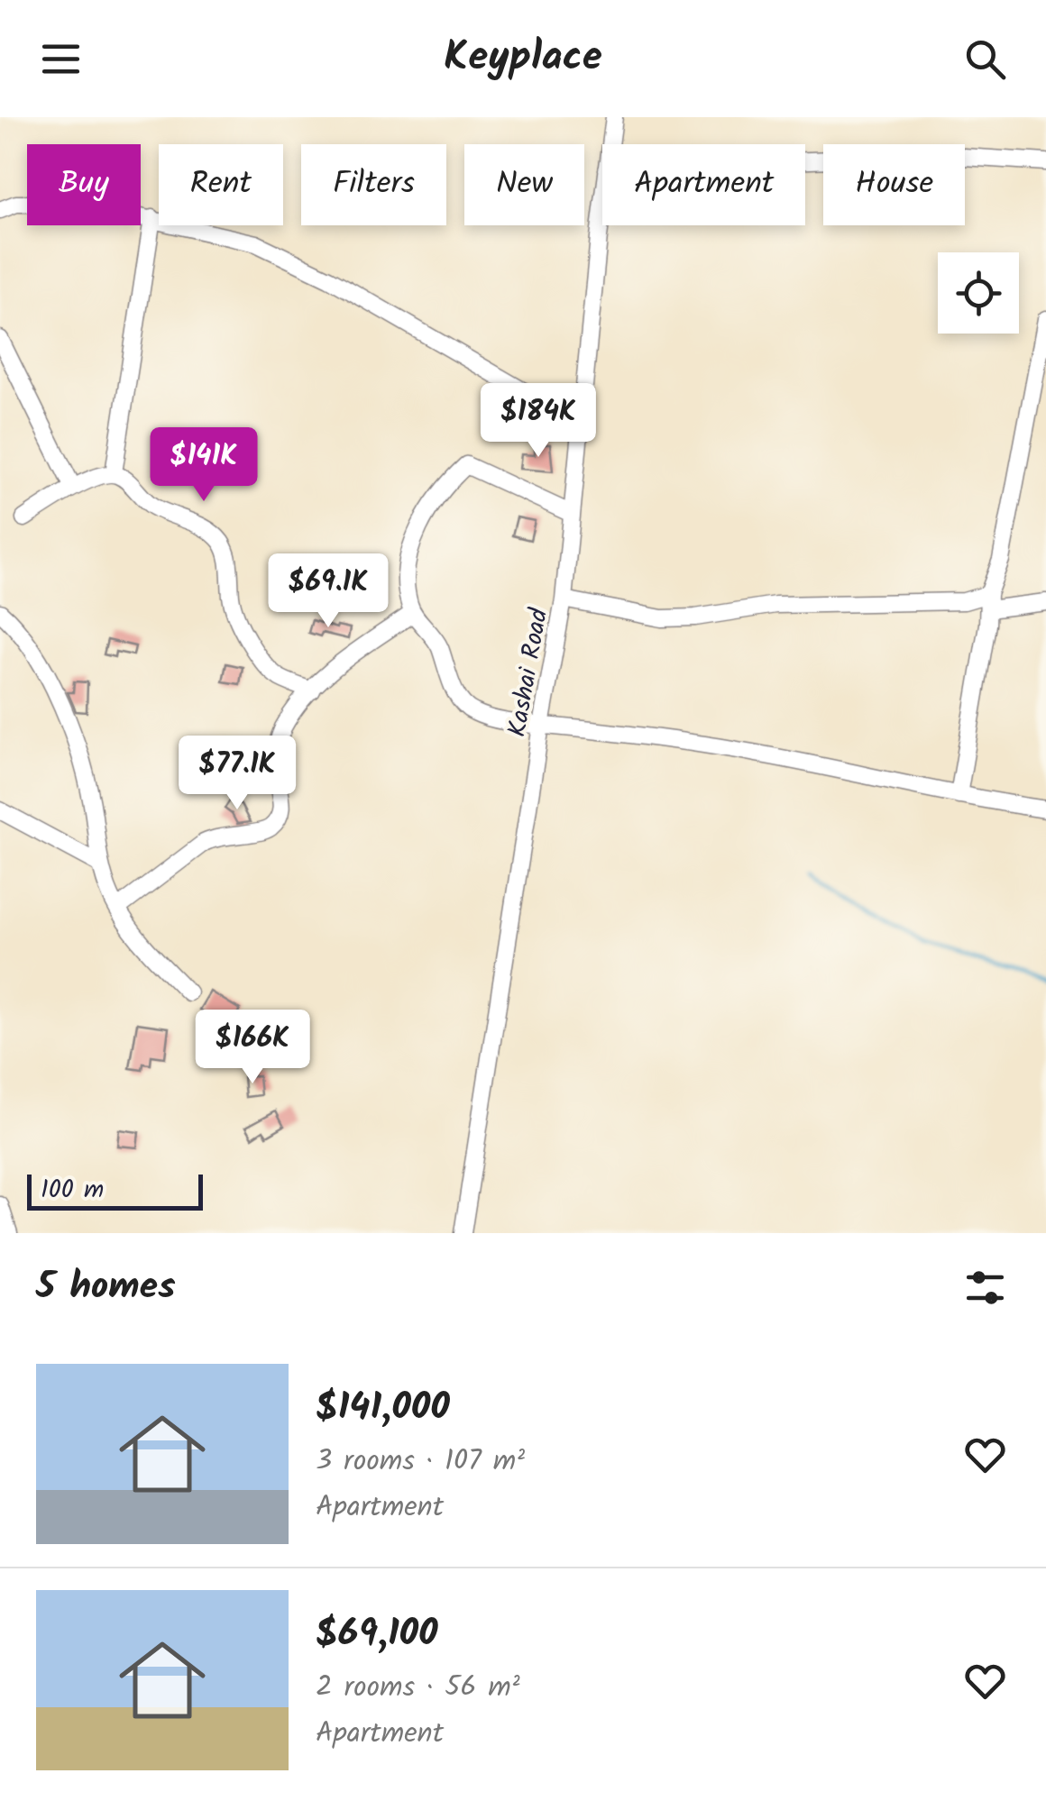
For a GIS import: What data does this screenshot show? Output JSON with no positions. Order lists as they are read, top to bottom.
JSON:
{
  "streets": {
    "street": ["Kashai Road"]
  },
  "scale_bar": "100 m",
  "page": {
    "header": "Keyplace",
    "chip": [
      "Buy",
      "Rent",
      "Filters",
      "New",
      "Apartment",
      "House"
    ],
    "price": [
      "$184K",
      "$141K",
      "$69.1K",
      "$77.1K",
      "$166K"
    ],
    "scale": "100 m",
    "heading": "5 homes",
    "list": [
      {
        "name": "$141,000",
        "note": "3 rooms · 107 m² · Apartment"
      },
      {
        "name": "$69,100",
        "note": "2 rooms · 56 m² · Apartment"
      }
    ]
  }
}
